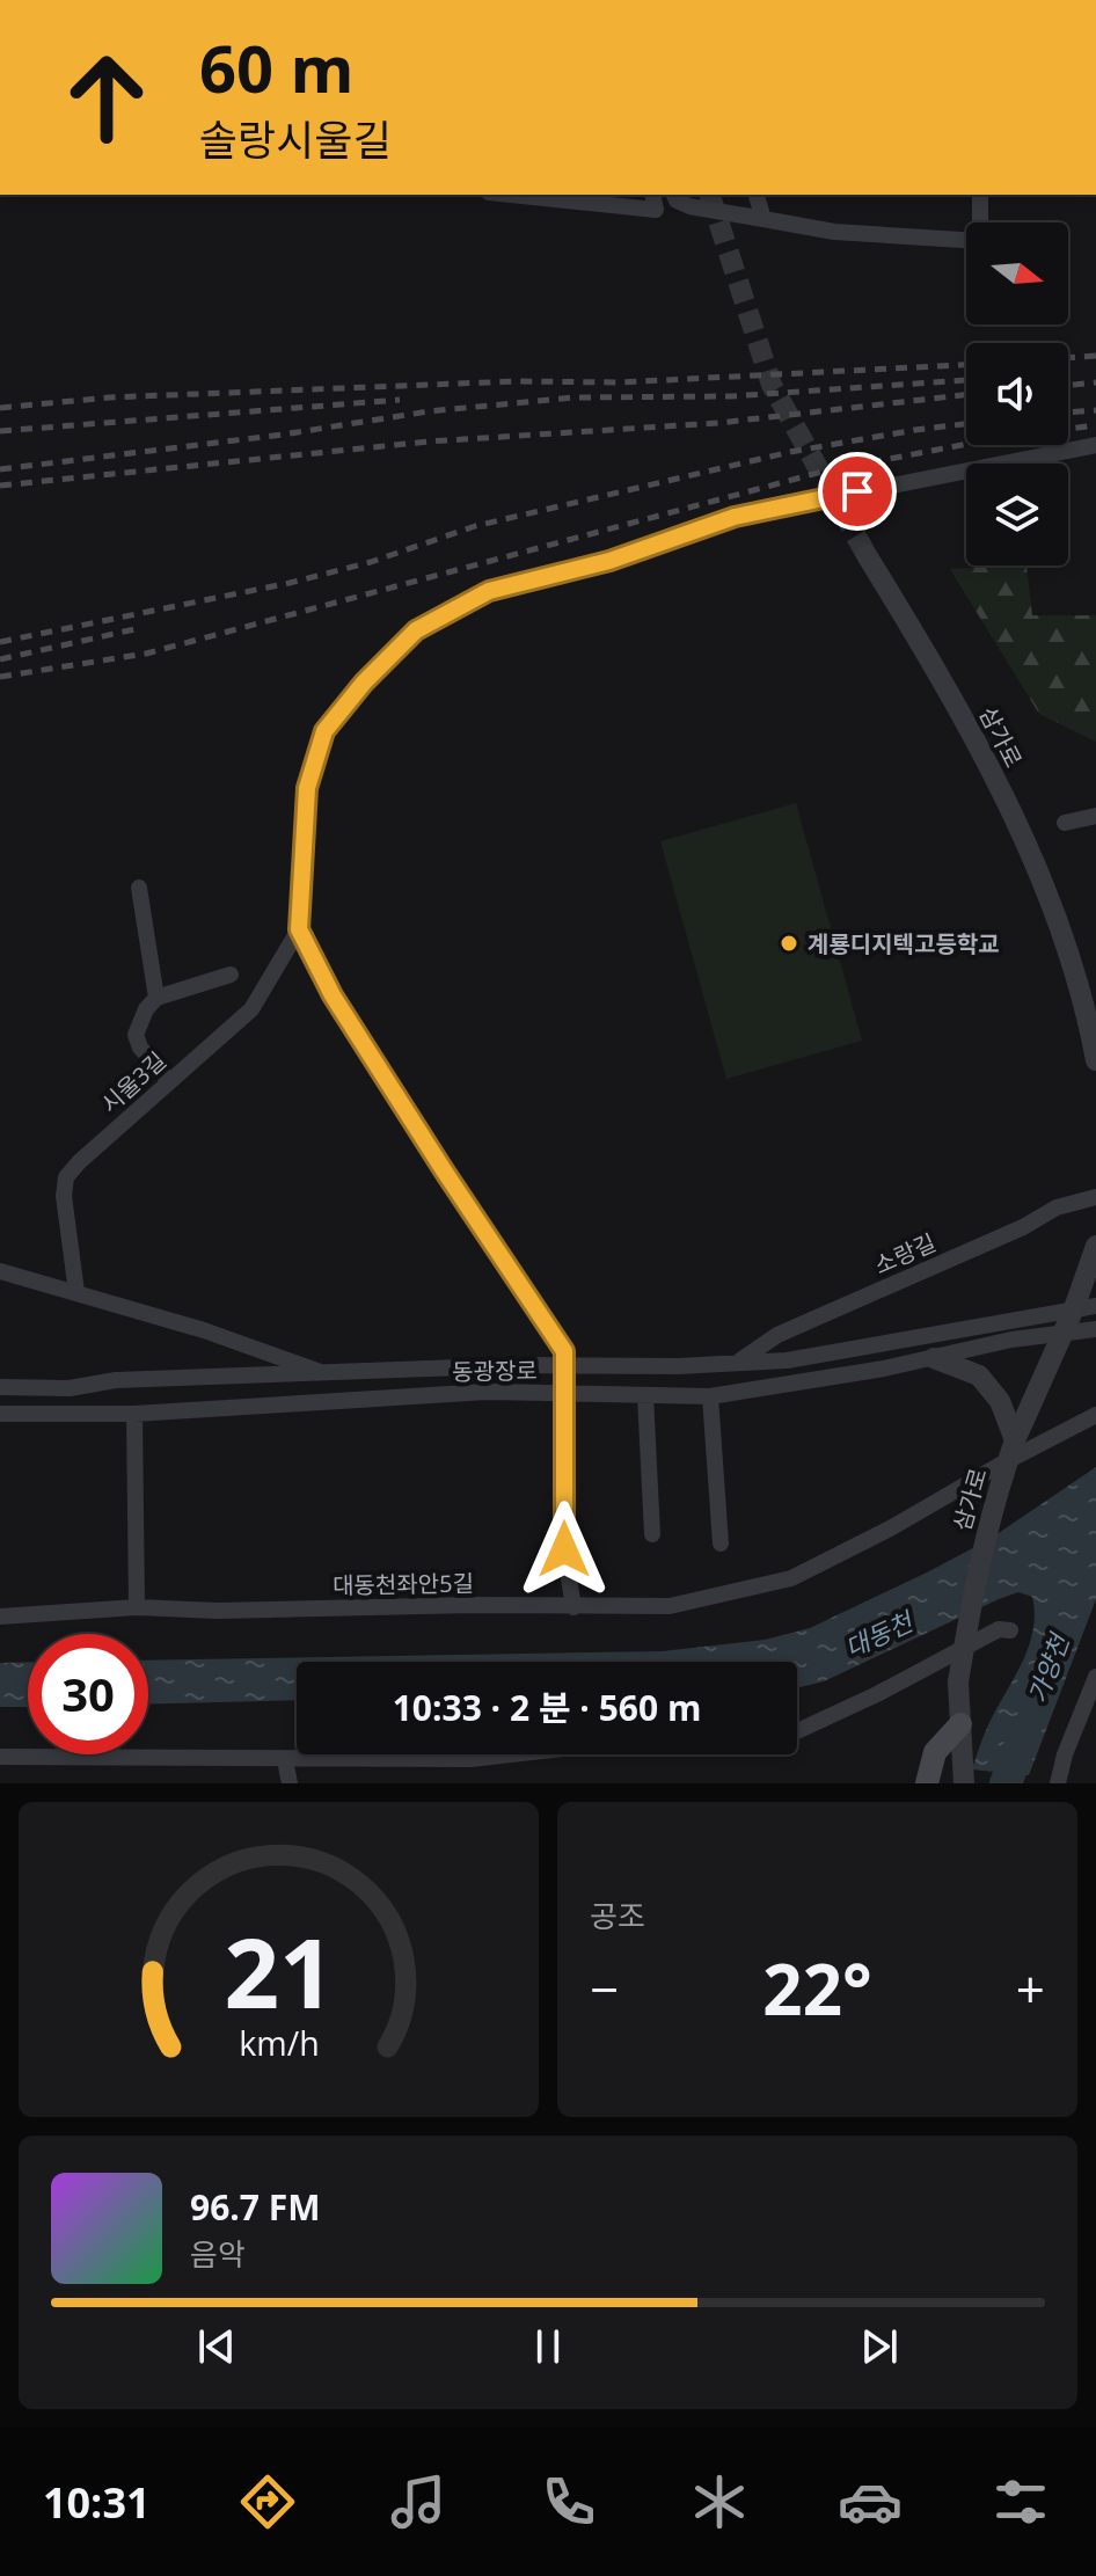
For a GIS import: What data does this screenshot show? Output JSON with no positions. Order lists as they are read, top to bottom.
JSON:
{
  "streets": {
    "street": [
      "삼가로",
      "시울3길",
      "소랑길",
      "동광장로",
      "대동천좌안5길"
    ]
  },
  "crossings": [
    ["삼가로", "동광장로"],
    ["소랑길", "동광장로"]
  ],
  "water": ["대동천", "가양천"],
  "places": ["계룡디지텍고등학교"],
  "north": "right",
  "page": {
    "turn": ["60 m", "솔랑시울길"],
    "limit": "30",
    "trip": "10:33 · 2 분 · 560 m",
    "tile": "공조",
    "heat": ["−", "22°", "+"],
    "song": ["96.7 FM", "음악"],
    "tabs": "10:31",
    "gauge": ["21", "km/h"]
  }
}
